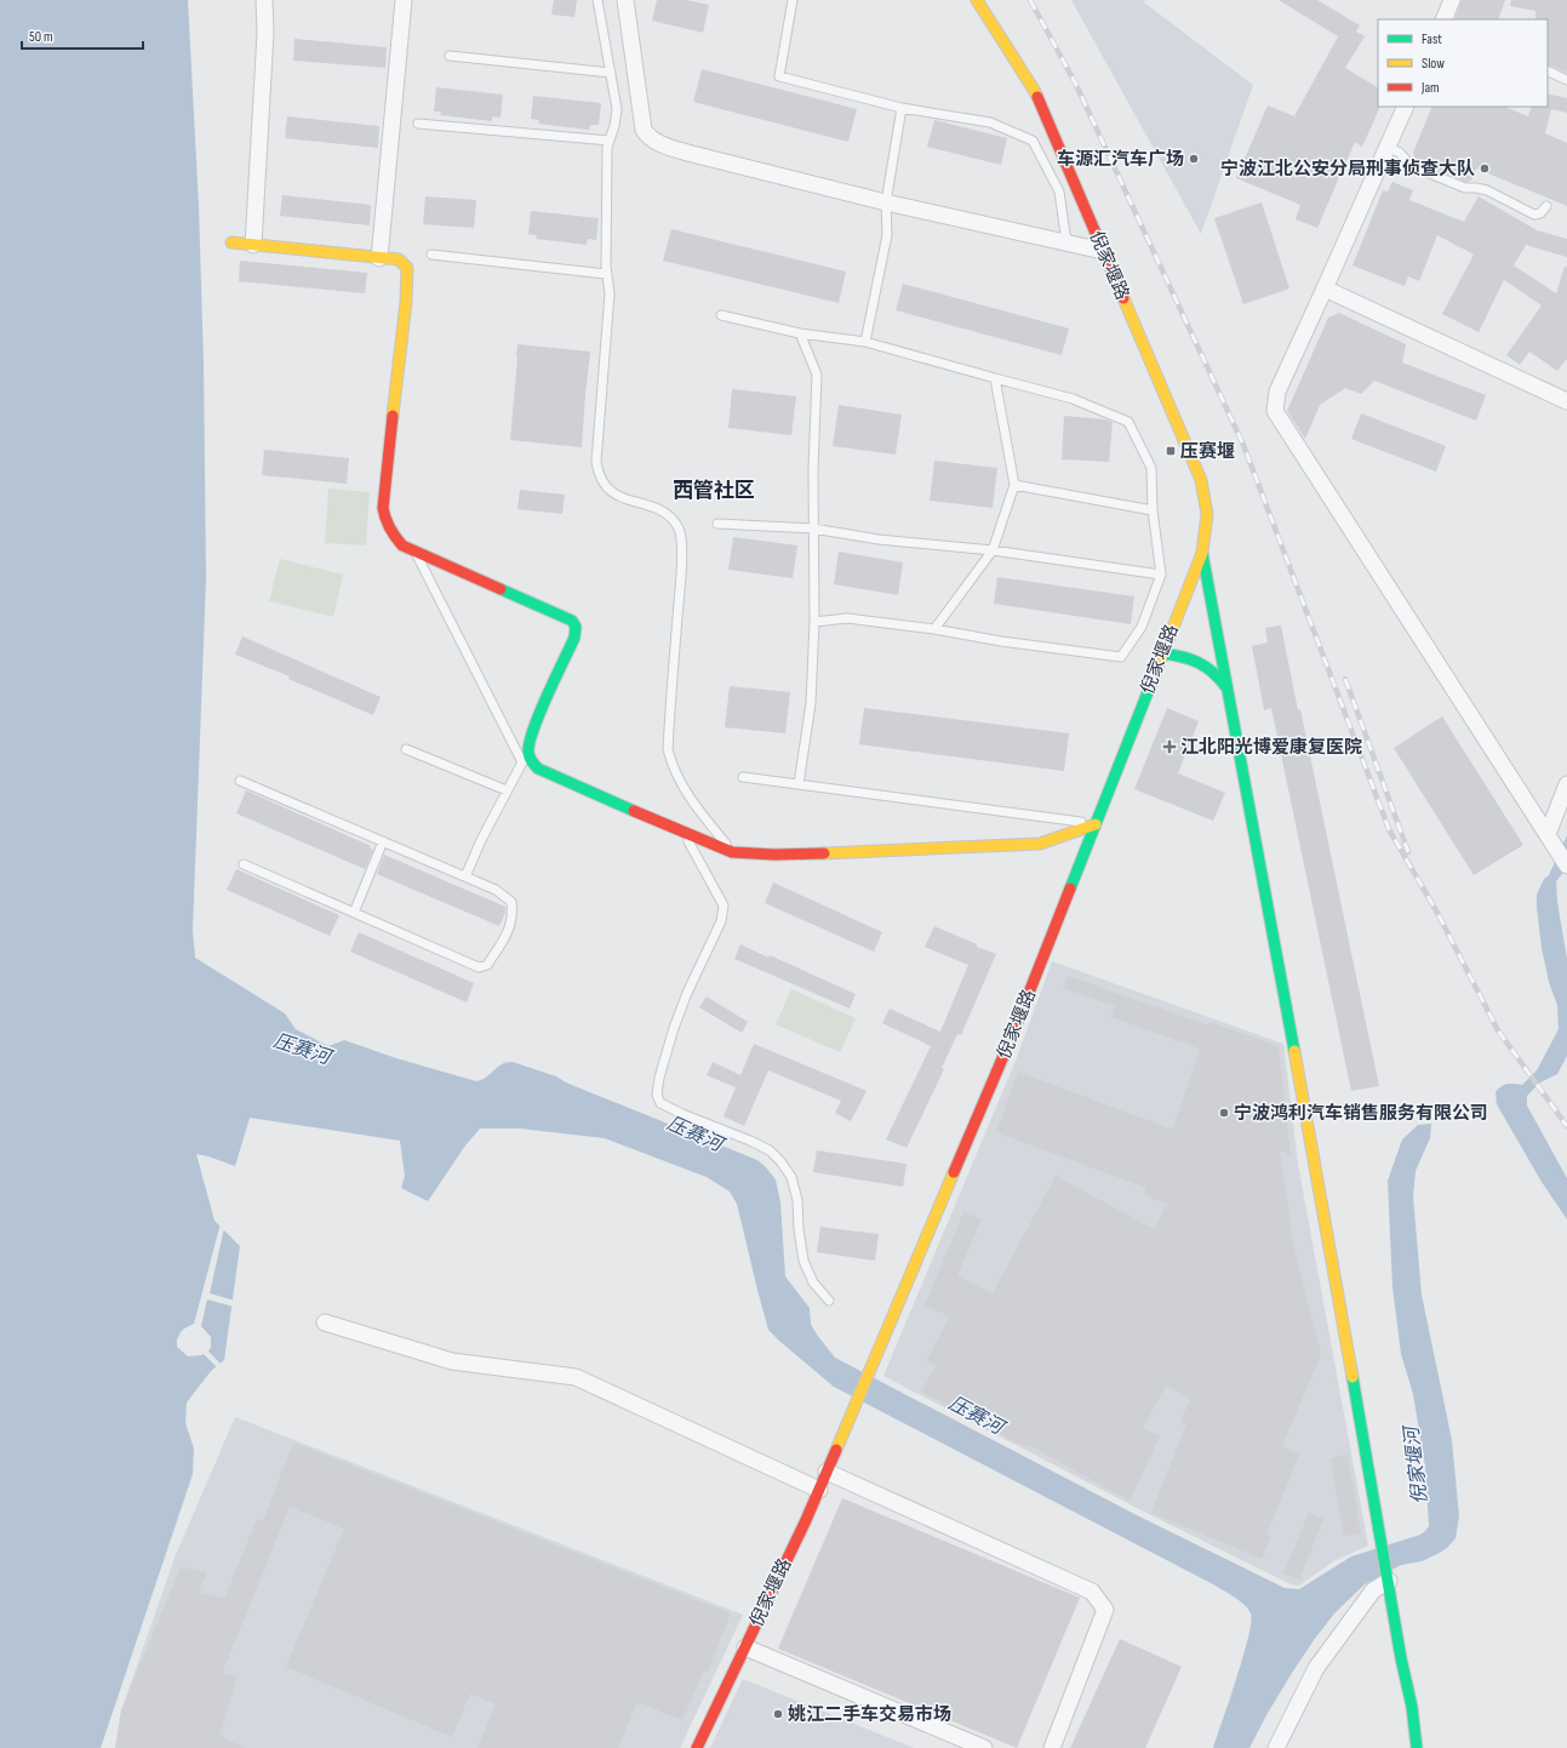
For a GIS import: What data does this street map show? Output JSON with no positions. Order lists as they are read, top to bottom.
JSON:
{
  "streets": {
    "street": ["倪家堰路"]
  },
  "districts": ["西管社区"],
  "water": ["压赛河", "倪家堰河"],
  "places": {
    "other": [
      "车源汇汽车广场",
      "宁波江北公安分局刑事侦查大队",
      "宁波鸿利汽车销售服务有限公司",
      "姚江二手车交易市场"
    ],
    "transit": ["压赛堰"],
    "health": ["江北阳光博爱康复医院"]
  },
  "legend": ["Fast", "Slow", "Jam"],
  "scale_bar": "50 m"
}
